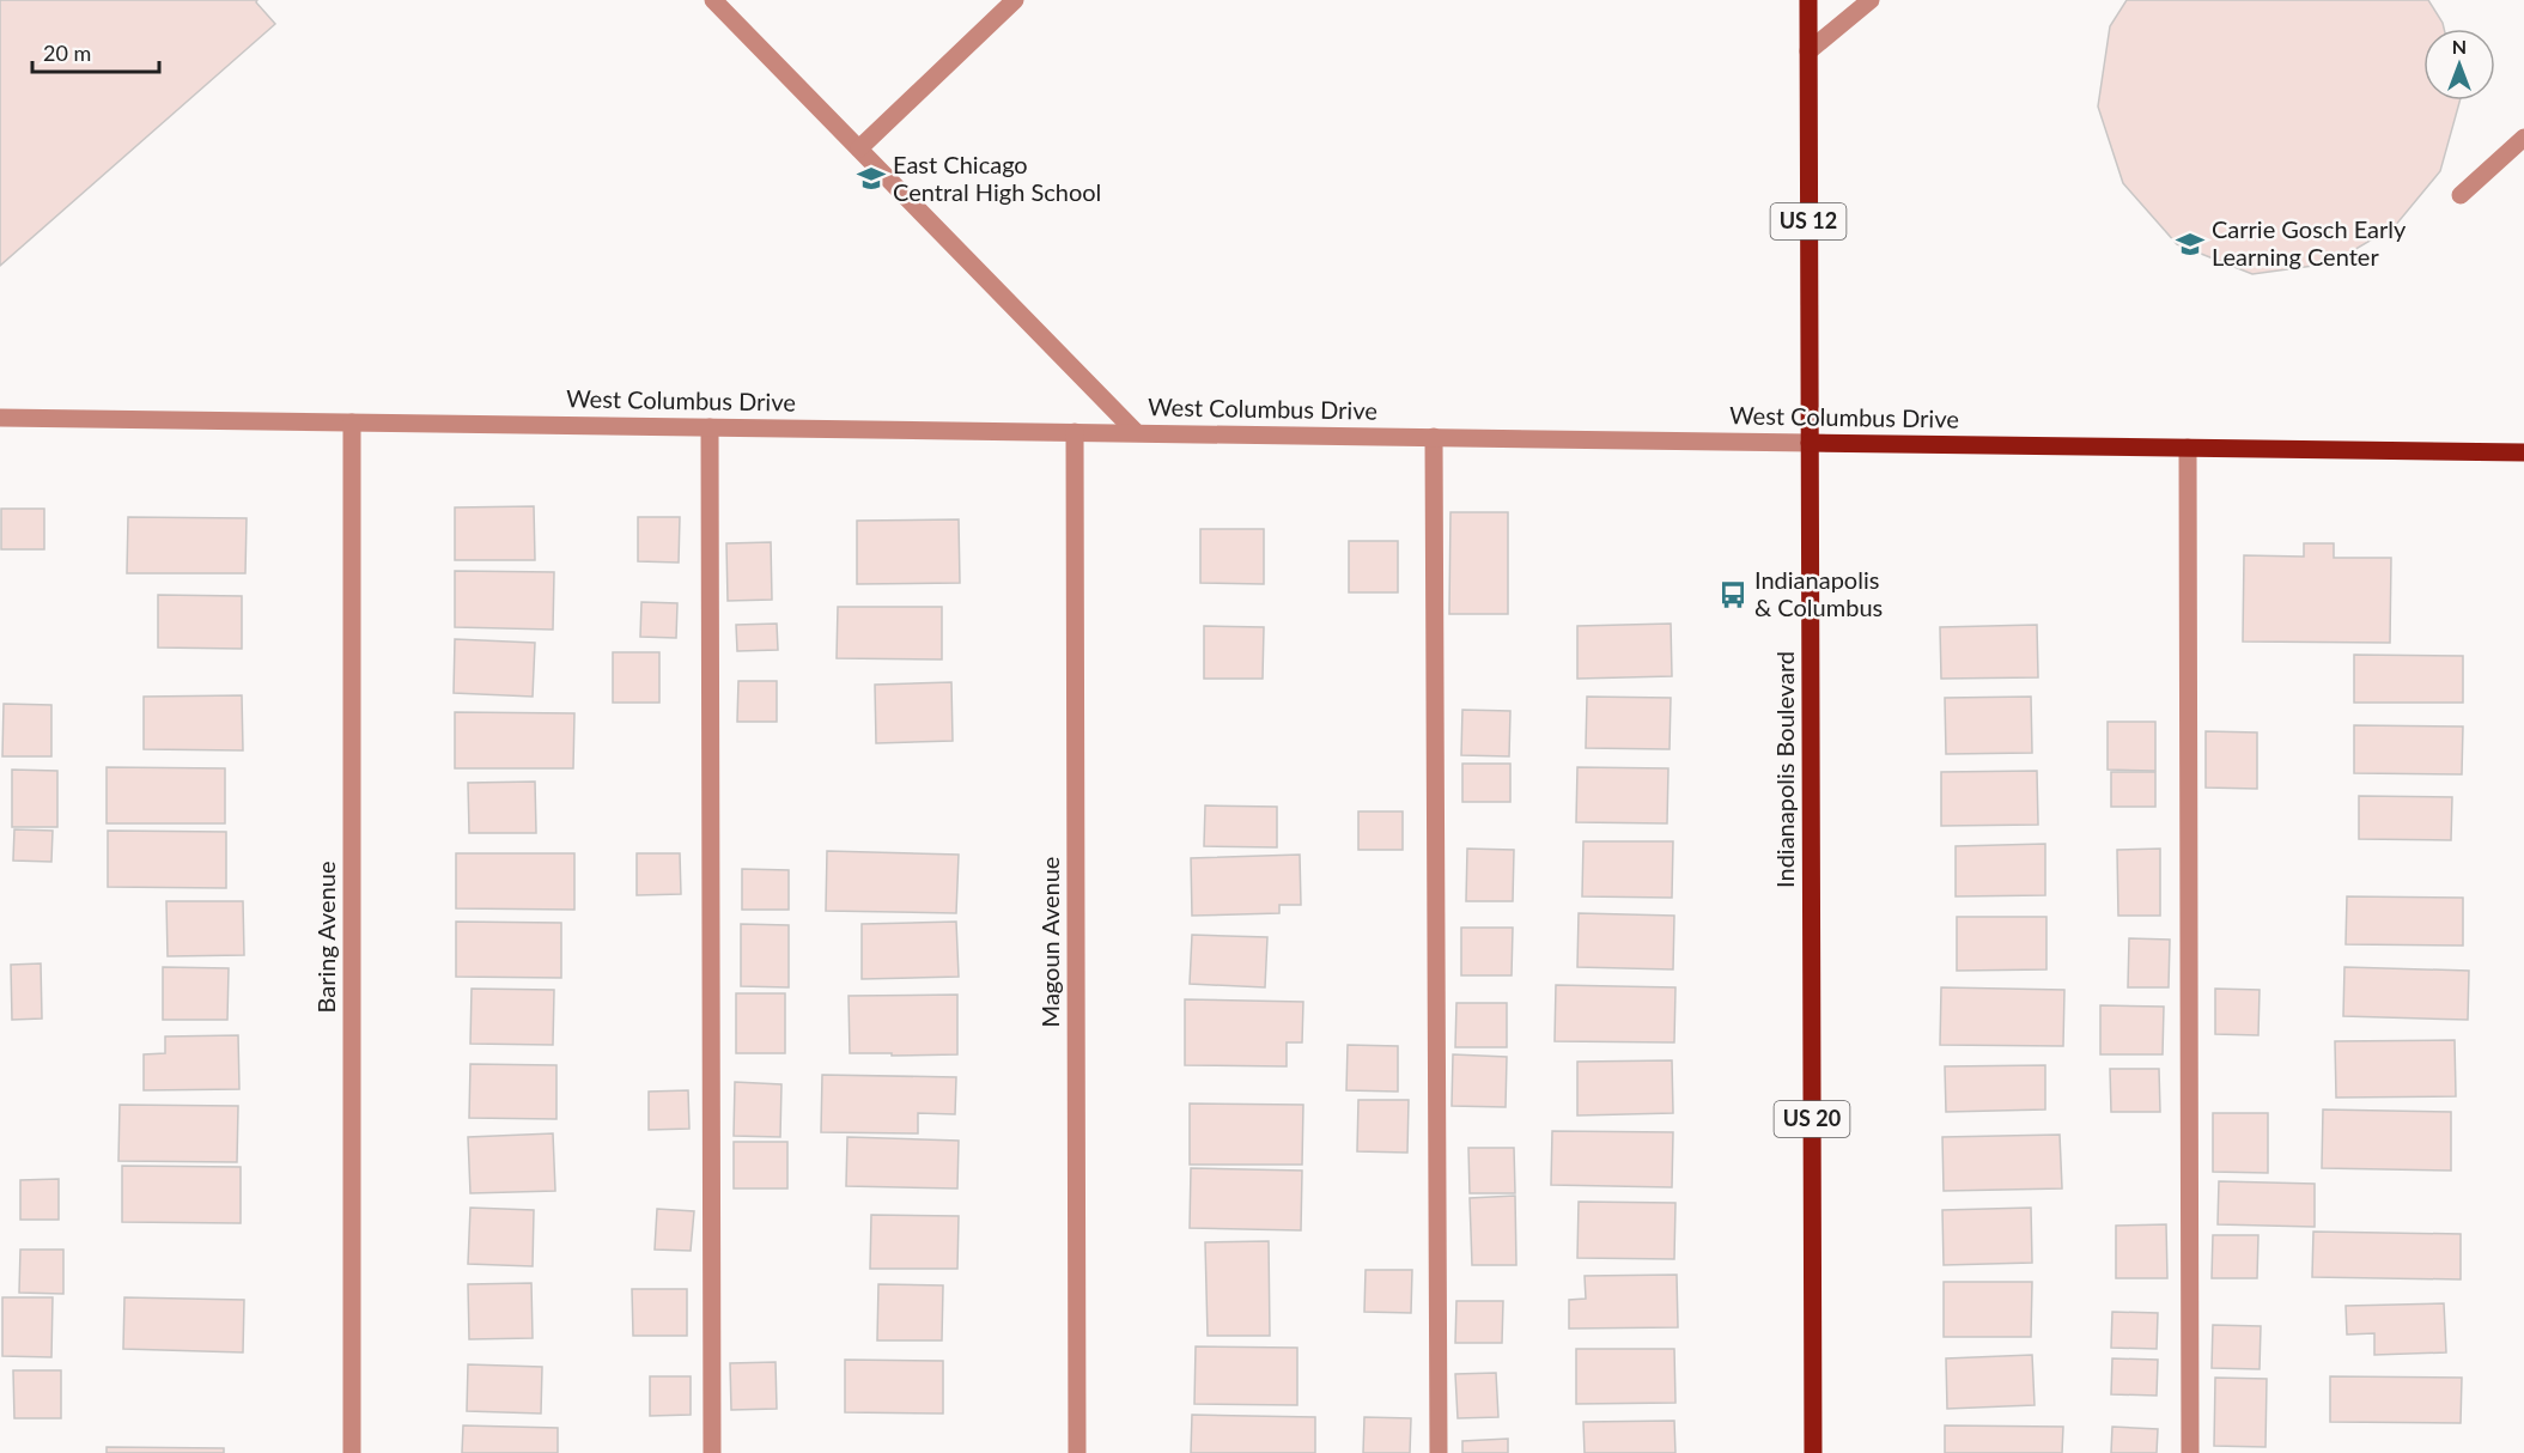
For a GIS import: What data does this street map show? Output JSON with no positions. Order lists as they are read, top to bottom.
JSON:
{
  "streets": {
    "main road": [
      "US 12",
      "West Columbus Drive",
      "Indianapolis Boulevard",
      "US 20"
    ],
    "street": ["Baring Avenue", "Magoun Avenue"]
  },
  "crossings": [
    ["West Columbus Drive", "Indianapolis Boulevard"],
    ["West Columbus Drive", "Baring Avenue"],
    ["West Columbus Drive", "Magoun Avenue"]
  ],
  "places": {
    "school or university": ["East Chicago Central High School", "Carrie Gosch Early Learning Center"],
    "bus stop": ["Indianapolis & Columbus"]
  },
  "scale_bar": "20 m",
  "north": "top"
}
